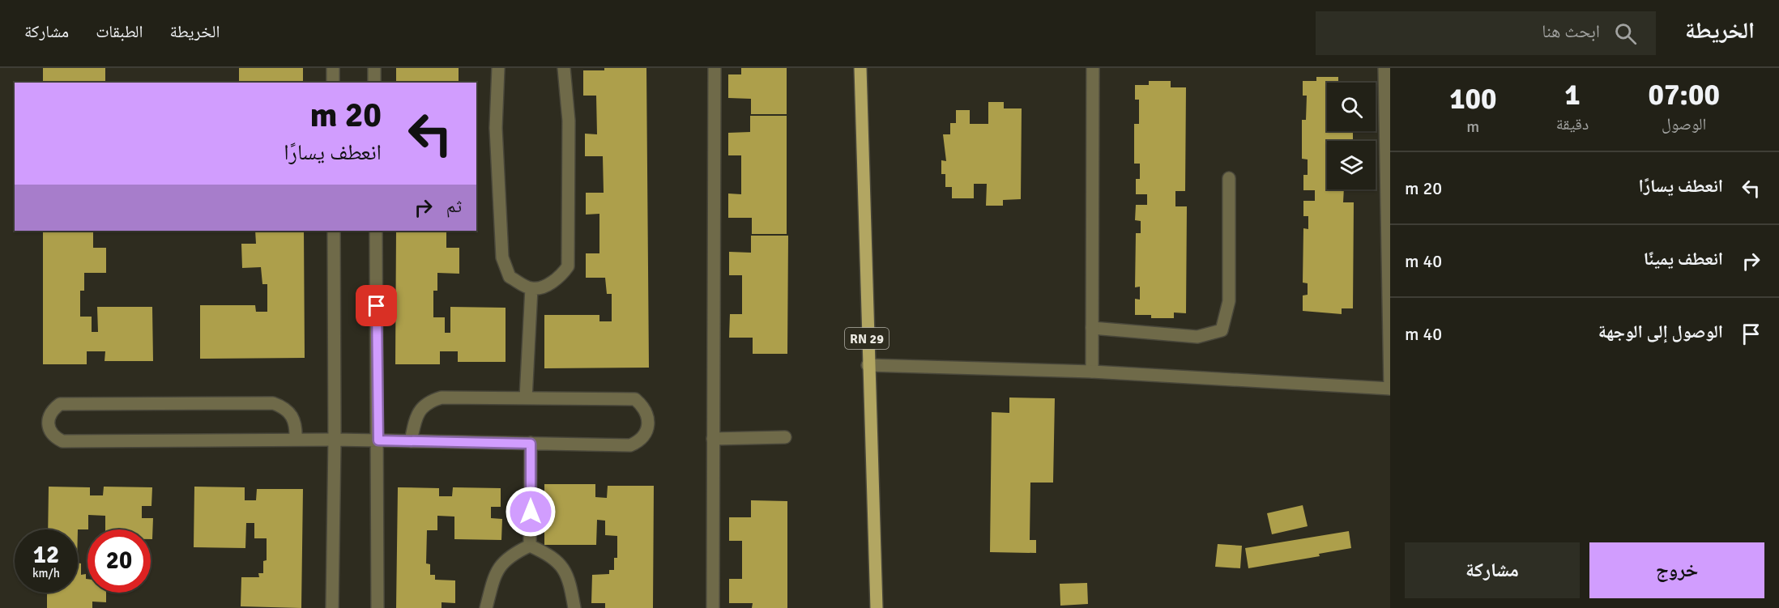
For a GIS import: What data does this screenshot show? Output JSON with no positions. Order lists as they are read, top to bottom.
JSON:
{
  "streets": {
    "main road": ["RN 29"]
  },
  "page": {
    "header": "الخريطة",
    "search": "ابحث هنا",
    "nav": ["الخريطة", "الطبقات", "مشاركة"],
    "eta": [
      "07:00",
      "الوصول",
      "1",
      "دقيقة",
      "100",
      "m"
    ],
    "turn": ["20 m", "انعطف يسارًا"],
    "list": [
      {
        "name": "انعطف يسارًا",
        "value": "20 m"
      },
      {
        "name": "انعطف يمينًا",
        "value": "40 m"
      },
      {
        "name": "الوصول إلى الوجهة",
        "value": "40 m"
      }
    ],
    "then": "ثم",
    "speed": "12 km/h",
    "limit": "20",
    "buttons": ["خروج", "مشاركة"]
  }
}
